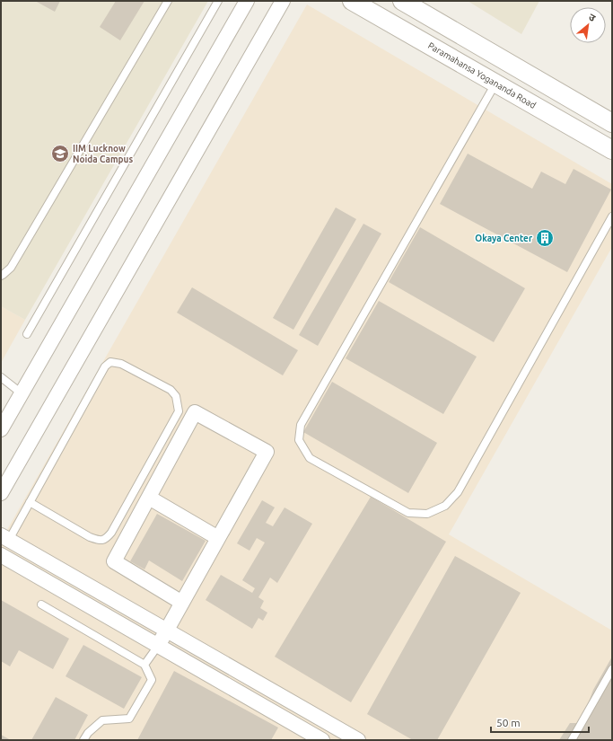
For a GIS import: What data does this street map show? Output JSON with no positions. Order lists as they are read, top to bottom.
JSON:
{
  "streets": {
    "street": ["Paramahansa Yogananda Road"]
  },
  "places": {
    "school or university": ["IIM Lucknow Noida Campus"],
    "building": ["Okaya Center"]
  },
  "scale_bar": "50 m",
  "north": "top right"
}
